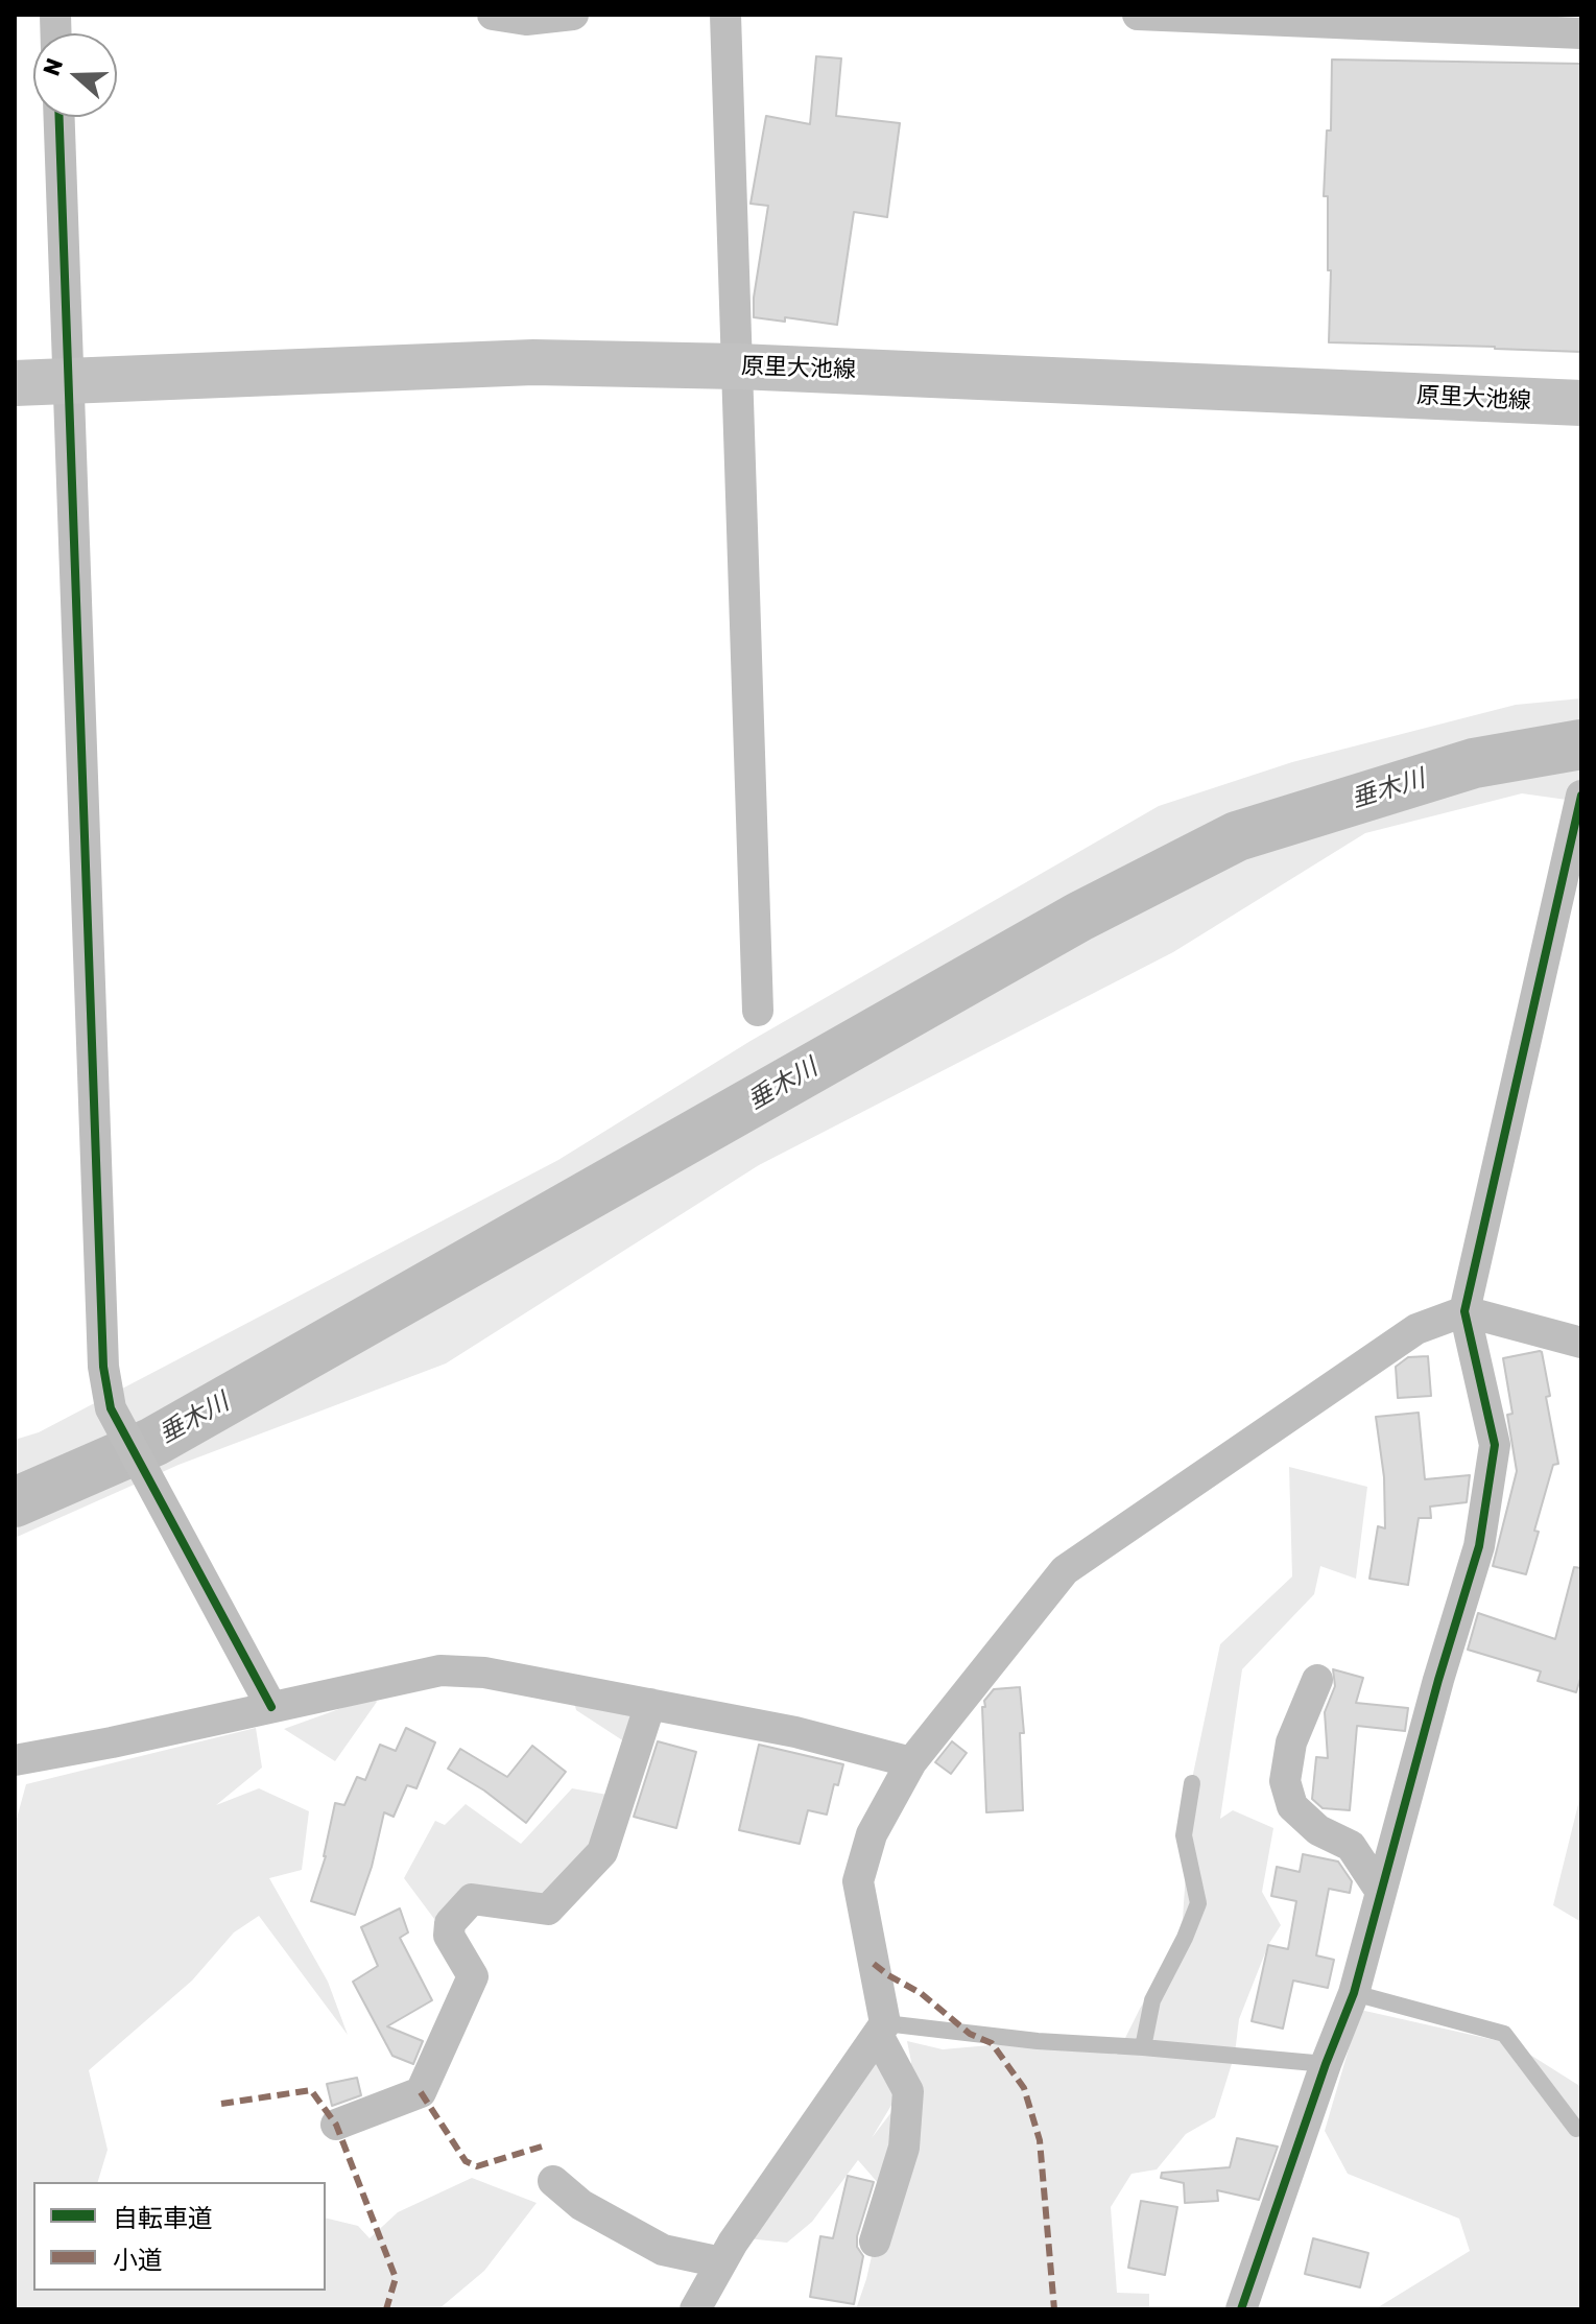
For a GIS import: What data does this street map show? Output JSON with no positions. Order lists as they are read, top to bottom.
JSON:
{
  "streets": {
    "main road": ["原里大池線"]
  },
  "water": ["垂木川"],
  "legend": ["自転車道", "小道"],
  "north": "left"
}
